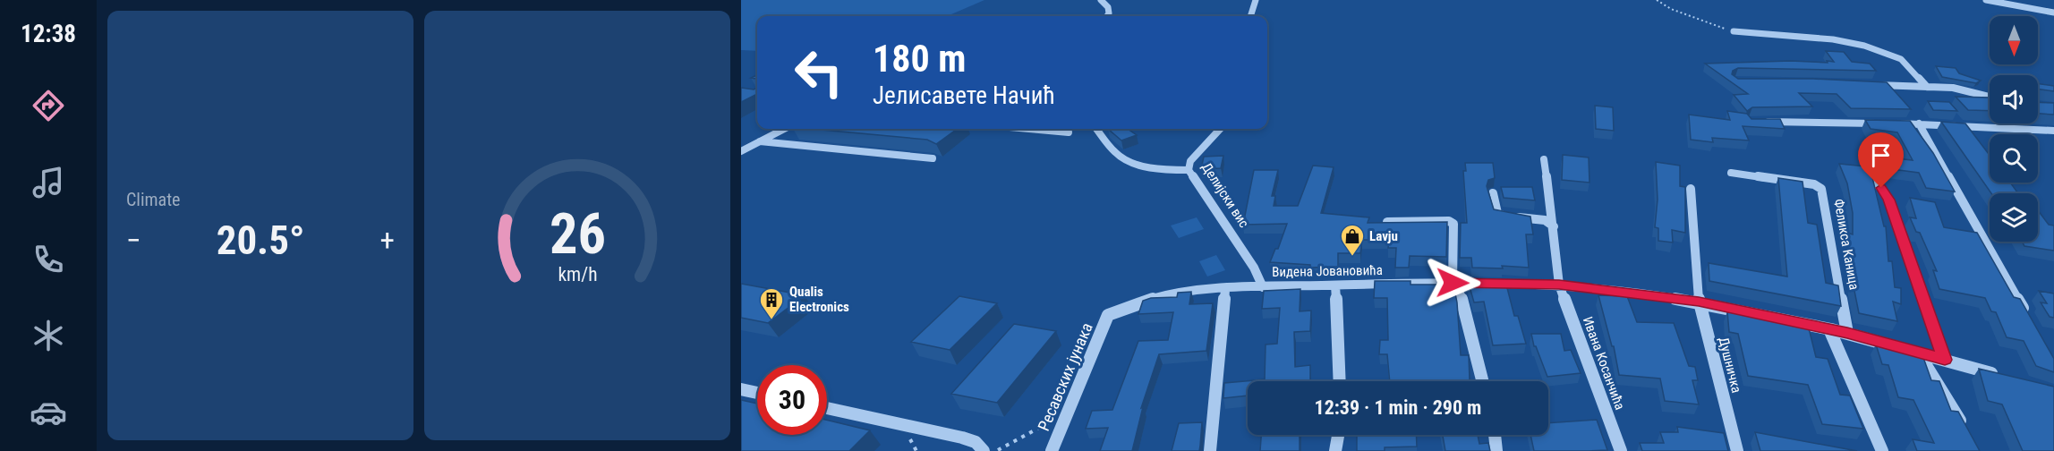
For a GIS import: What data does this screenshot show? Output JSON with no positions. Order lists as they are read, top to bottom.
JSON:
{
  "streets": {
    "street": [
      "Делијски вис",
      "Феликса Каница",
      "Видена Јовановића",
      "Ивана Косанчића",
      "Душничка",
      "Ресавских јунака"
    ]
  },
  "crossings": [
    ["Делијски вис", "Видена Јовановића"],
    ["Феликса Каница", "Видена Јовановића"],
    ["Видена Јовановића", "Ивана Косанчића"],
    ["Видена Јовановића", "Душничка"],
    ["Видена Јовановића", "Ресавских јунака"]
  ],
  "places": {
    "shop": ["Lavju"],
    "building": ["Qualis Electronics"]
  },
  "north": "bottom",
  "page": {
    "tabs": "12:38",
    "tile": "Climate",
    "turn": ["180 m", "Јелисавете Начић"],
    "heat": ["−", "20.5°", "+"],
    "limit": "30",
    "trip": "12:39 · 1 min · 290 m",
    "gauge": ["26", "km/h"]
  }
}
